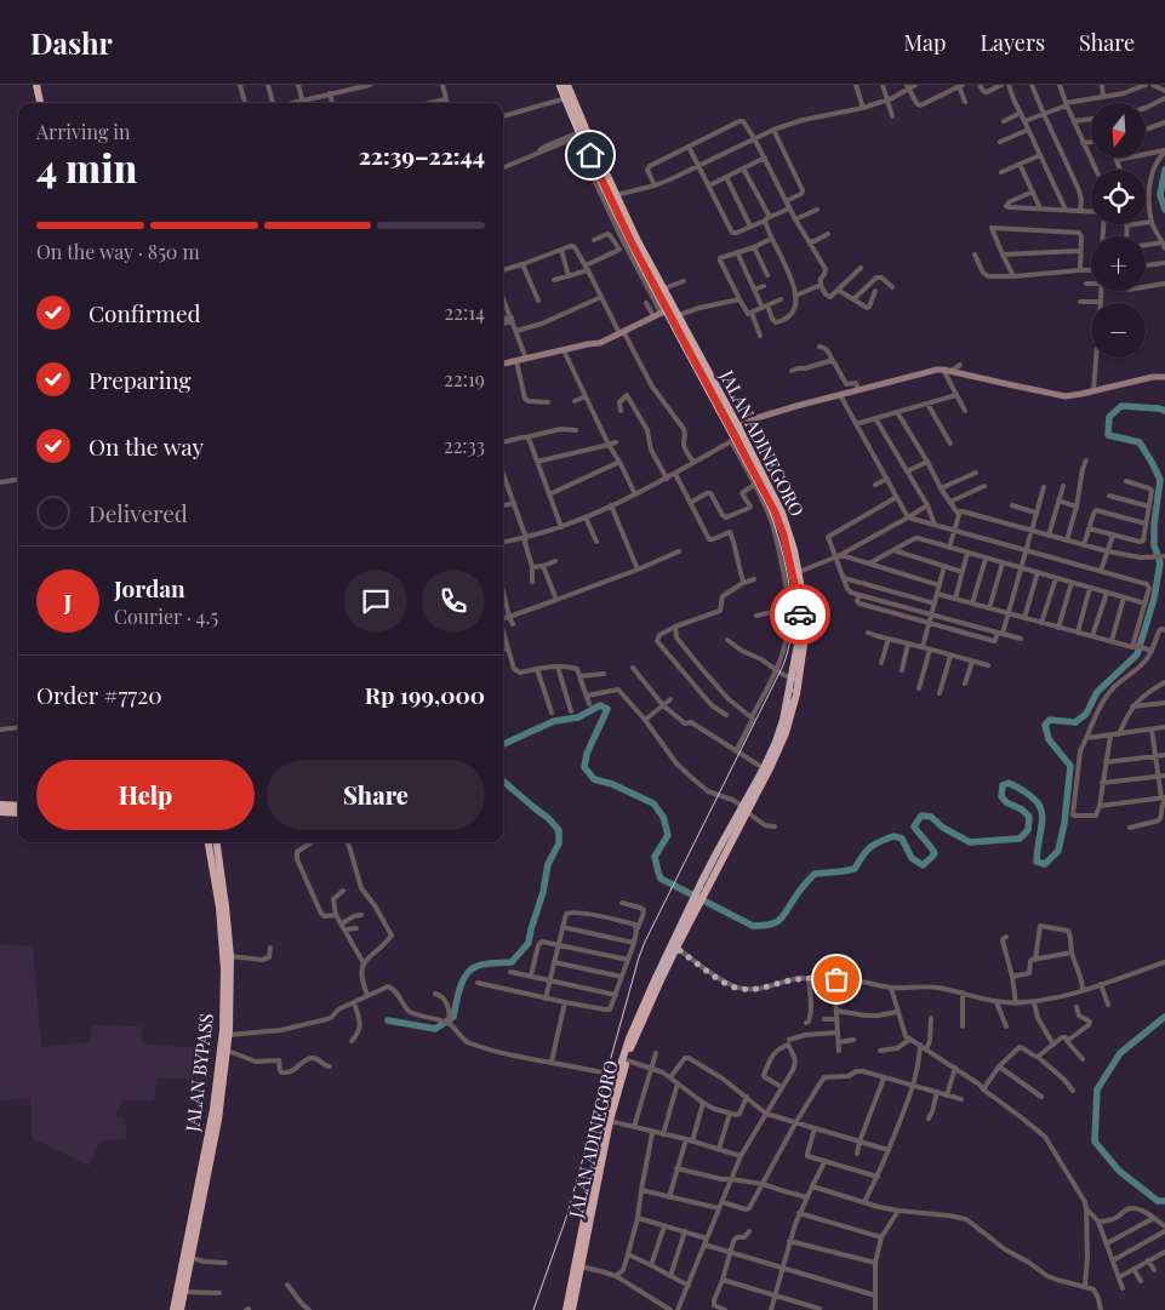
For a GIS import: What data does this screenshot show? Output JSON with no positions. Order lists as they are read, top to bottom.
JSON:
{
  "streets": {
    "highway": ["JALAN ADINEGORO", "JALAN BYPASS"]
  },
  "north": "bottom",
  "page": {
    "header": "Dashr",
    "nav": ["Map", "Layers", "Share"],
    "map_buttons": ["+", "−"],
    "heading": ["4 min", "Arriving in", "22:39–22:44"],
    "panel": [
      "Jordan",
      "Courier · 4.5",
      "Order #7720",
      "Rp 199,000"
    ],
    "bar": "On the way · 850 m",
    "list": [
      ["Confirmed", "22:14"],
      ["Preparing", "22:19"],
      ["On the way", "22:33"],
      "Delivered"
    ],
    "round": "J",
    "buttons": ["Help", "Share"]
  }
}
